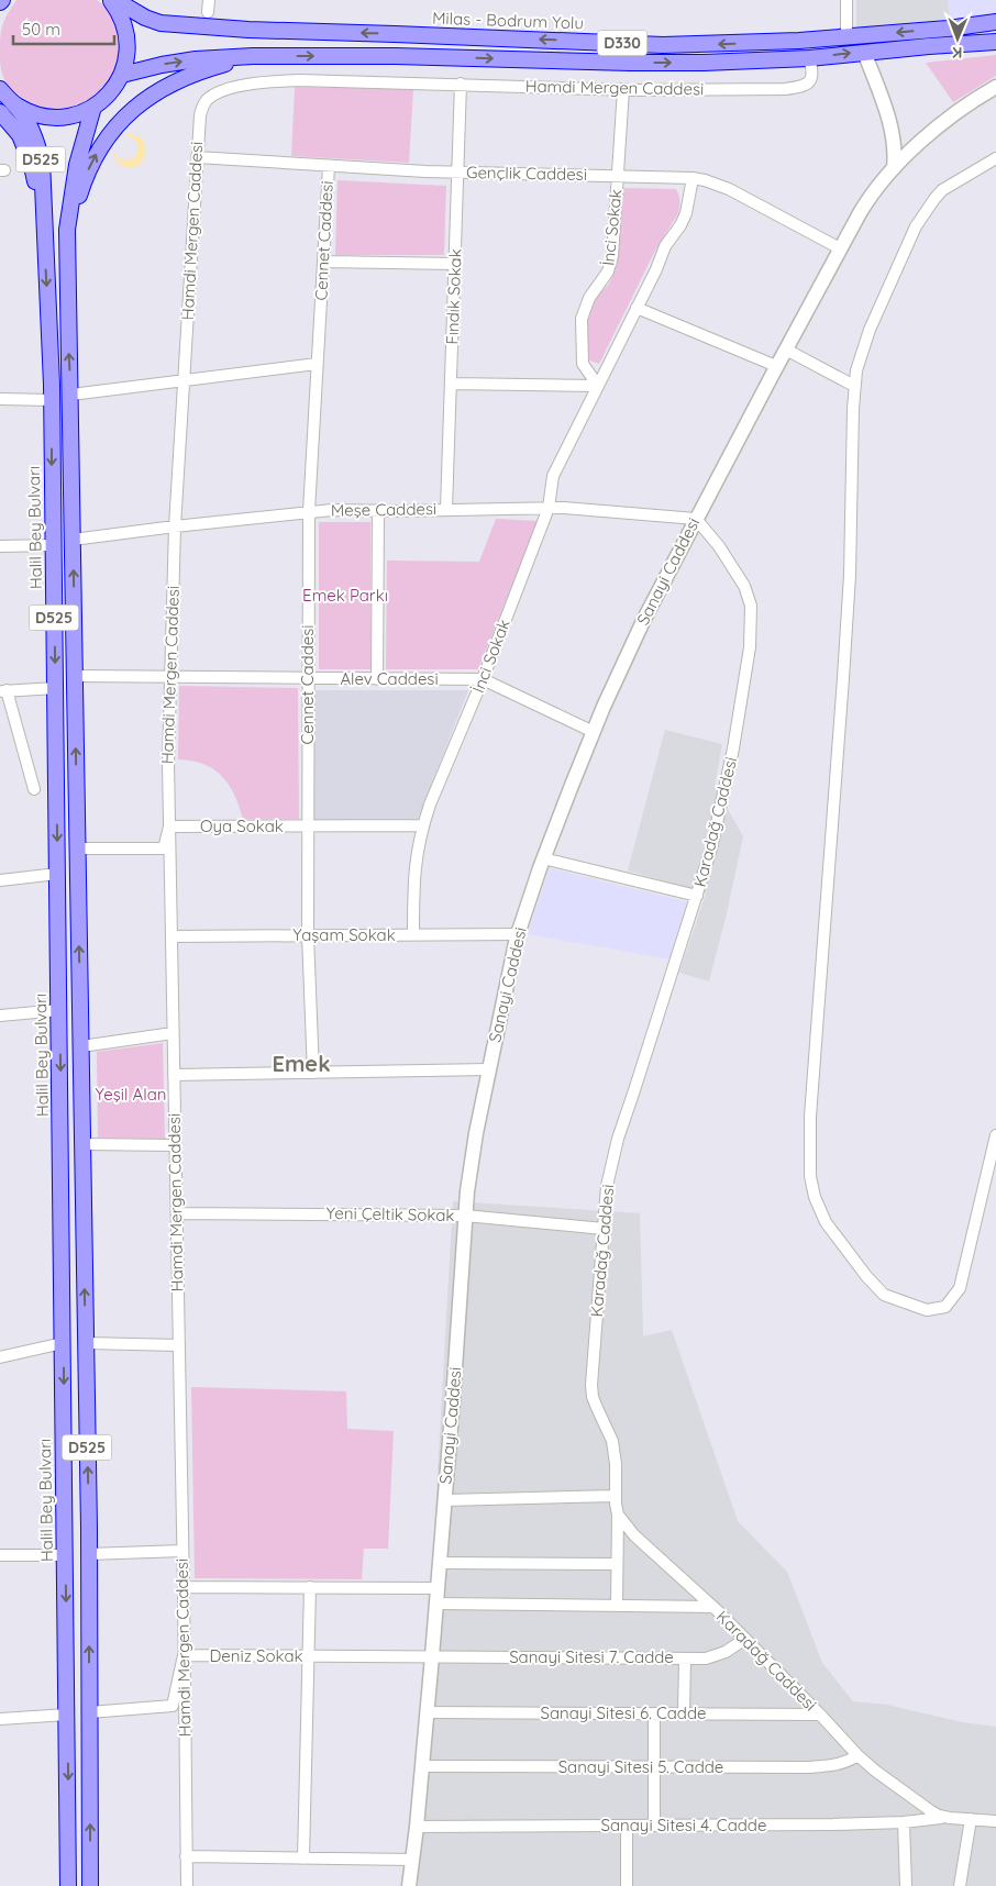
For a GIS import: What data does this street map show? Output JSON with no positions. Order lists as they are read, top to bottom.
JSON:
{
  "streets": {
    "highway": [
      "Milas - Bodrum Yolu",
      "D330",
      "D525",
      "Halil Bey Bulvarı"
    ],
    "street": [
      "Hamdi Mergen Caddesi",
      "Gençlik Caddesi",
      "İnci Sokak",
      "Cennet Caddesi",
      "Fındık Sokak",
      "Meşe Caddesi",
      "Sanayi Caddesi",
      "Alev Caddesi",
      "Karadağ Caddesi",
      "Oya Sokak",
      "Yaşam Sokak",
      "Yeni Çeltik Sokak",
      "Deniz Sokak",
      "Sanayi Sitesi 7. Cadde",
      "Sanayi Sitesi 6. Cadde",
      "Sanayi Sitesi 5. Cadde",
      "Sanayi Sitesi 4. Cadde"
    ]
  },
  "crossings": [
    ["D330", "Hamdi Mergen Caddesi"],
    ["Hamdi Mergen Caddesi", "Gençlik Caddesi"],
    ["Hamdi Mergen Caddesi", "İnci Sokak"],
    ["Hamdi Mergen Caddesi", "Fındık Sokak"],
    ["Hamdi Mergen Caddesi", "Meşe Caddesi"],
    ["Hamdi Mergen Caddesi", "Alev Caddesi"],
    ["Hamdi Mergen Caddesi", "Oya Sokak"],
    ["Hamdi Mergen Caddesi", "Yaşam Sokak"],
    ["Hamdi Mergen Caddesi", "Yeni Çeltik Sokak"],
    ["Hamdi Mergen Caddesi", "Deniz Sokak"],
    ["D525", "Meşe Caddesi"],
    ["D525", "Halil Bey Bulvarı"],
    ["D525", "Alev Caddesi"],
    ["Gençlik Caddesi", "İnci Sokak"],
    ["Gençlik Caddesi", "Cennet Caddesi"],
    ["Gençlik Caddesi", "Fındık Sokak"],
    ["Gençlik Caddesi", "Sanayi Caddesi"],
    ["İnci Sokak", "Meşe Caddesi"],
    ["İnci Sokak", "Alev Caddesi"],
    ["İnci Sokak", "Oya Sokak"],
    ["İnci Sokak", "Yaşam Sokak"],
    ["Cennet Caddesi", "Meşe Caddesi"],
    ["Cennet Caddesi", "Alev Caddesi"],
    ["Cennet Caddesi", "Oya Sokak"],
    ["Cennet Caddesi", "Yaşam Sokak"],
    ["Fındık Sokak", "Meşe Caddesi"],
    ["Meşe Caddesi", "Sanayi Caddesi"],
    ["Meşe Caddesi", "Karadağ Caddesi"],
    ["Sanayi Caddesi", "Alev Caddesi"],
    ["Sanayi Caddesi", "Karadağ Caddesi"],
    ["Sanayi Caddesi", "Yaşam Sokak"],
    ["Sanayi Caddesi", "Yeni Çeltik Sokak"],
    ["Sanayi Caddesi", "Deniz Sokak"],
    ["Sanayi Caddesi", "Sanayi Sitesi 7. Cadde"],
    ["Sanayi Caddesi", "Sanayi Sitesi 6. Cadde"],
    ["Sanayi Caddesi", "Sanayi Sitesi 5. Cadde"],
    ["Sanayi Caddesi", "Sanayi Sitesi 4. Cadde"],
    ["Karadağ Caddesi", "Yeni Çeltik Sokak"],
    ["Karadağ Caddesi", "Sanayi Sitesi 7. Cadde"],
    ["Karadağ Caddesi", "Sanayi Sitesi 6. Cadde"],
    ["Karadağ Caddesi", "Sanayi Sitesi 5. Cadde"],
    ["Karadağ Caddesi", "Sanayi Sitesi 4. Cadde"],
    ["Deniz Sokak", "Sanayi Sitesi 7. Cadde"]
  ],
  "districts": ["Emek"],
  "parks": ["Emek Parkı", "Yeşil Alan"],
  "scale_bar": "50 m",
  "north": "bottom"
}
